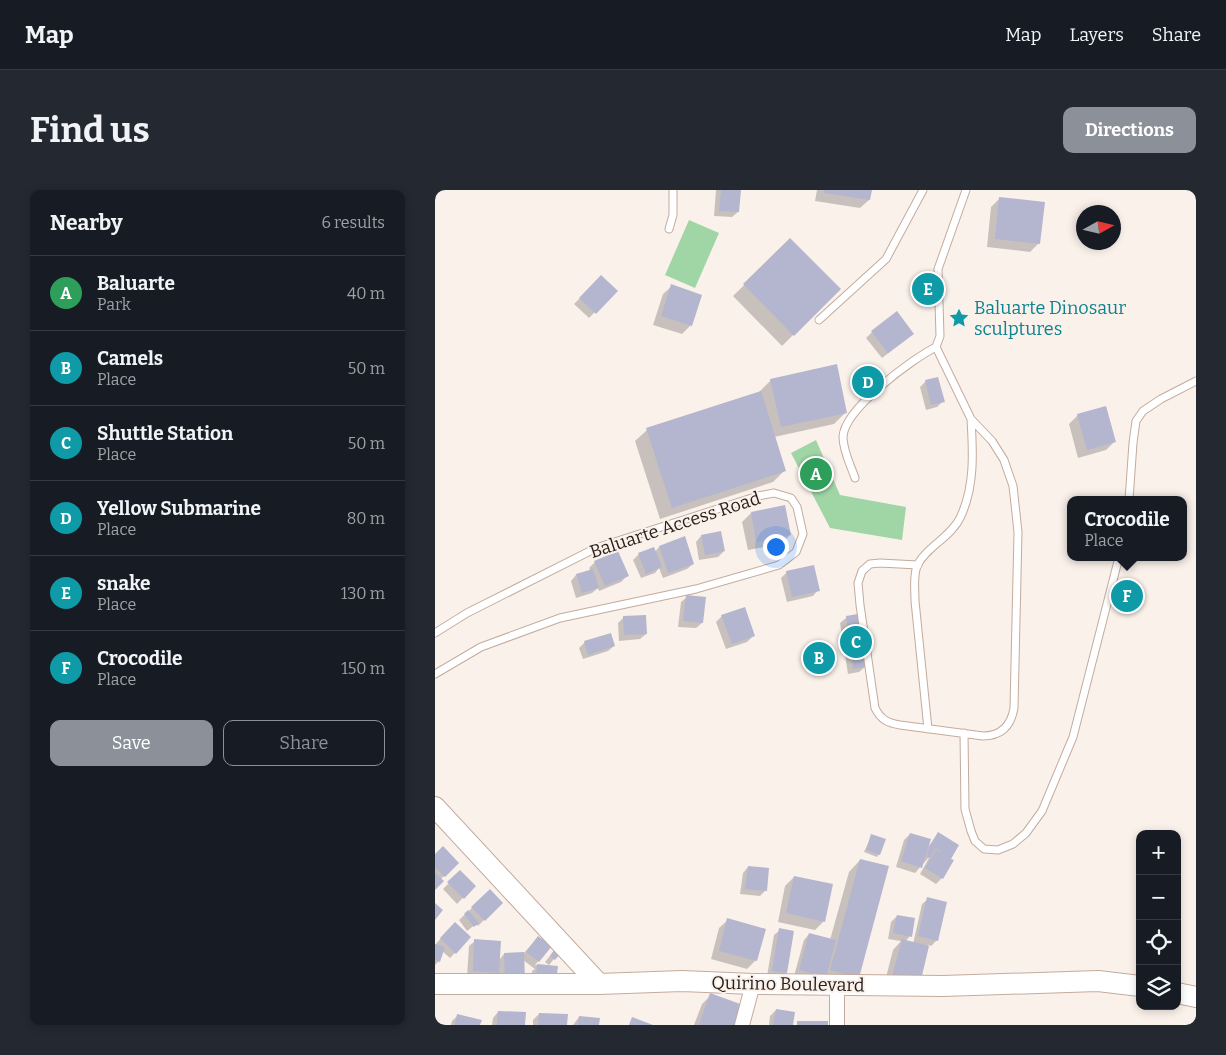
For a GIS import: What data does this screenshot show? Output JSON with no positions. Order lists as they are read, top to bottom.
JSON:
{
  "streets": {
    "main road": ["Quirino Boulevard"],
    "lane": ["Baluarte Access Road"]
  },
  "places": {
    "place": ["Baluarte Dinosaur sculptures"]
  },
  "north": "right",
  "page": {
    "header": "Map",
    "nav": ["Map", "Layers", "Share"],
    "buttons": [
      "Directions",
      ["Save", "Share"]
    ],
    "title": "Find us",
    "heading": ["Nearby", "6 results"],
    "list": [
      {
        "mark": "A",
        "name": "Baluarte",
        "note": "Park",
        "value": "40 m"
      },
      {
        "mark": "B",
        "name": "Camels",
        "note": "Place",
        "value": "50 m"
      },
      {
        "mark": "C",
        "name": "Shuttle Station",
        "note": "Place",
        "value": "50 m"
      },
      {
        "mark": "D",
        "name": "Yellow Submarine",
        "note": "Place",
        "value": "80 m"
      },
      {
        "mark": "E",
        "name": "snake",
        "note": "Place",
        "value": "130 m"
      },
      {
        "mark": "F",
        "name": "Crocodile",
        "note": "Place",
        "value": "150 m"
      }
    ],
    "pins": [
      "E",
      "D",
      "A",
      "F",
      "C",
      "B"
    ],
    "popup": ["Crocodile", "Place"],
    "map_buttons": ["+", "−"]
  }
}
